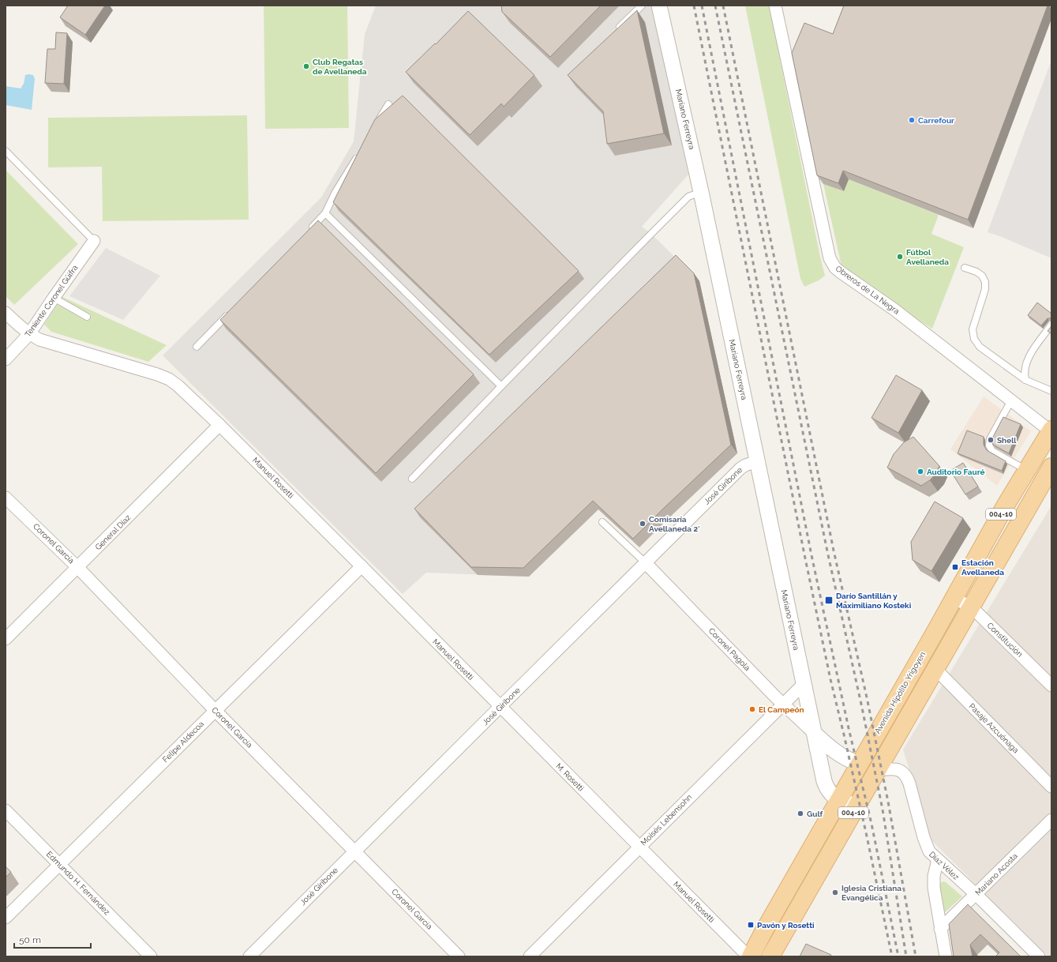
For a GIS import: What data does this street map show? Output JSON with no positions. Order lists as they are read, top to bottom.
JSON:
{
  "streets": {
    "main road": ["004-10", "Avenida Hipólito Yrigoyen"],
    "street": [
      "Mariano Ferreyra",
      "Obreros de La Negra",
      "Teniente Coronel Güifra",
      "Manuel Rosetti",
      "José Giribone",
      "General Díaz",
      "Coronel García",
      "Constitución",
      "Coronel Pagola",
      "Pasaje Azcuénaga",
      "Felipe Aldecoa",
      "M. Rosetti",
      "Moisés Lebensohn",
      "Díaz Vélez",
      "Mariano Acosta",
      "Edmundo H. Fernández"
    ]
  },
  "crossings": [
    ["Mariano Ferreyra", "José Giribone"],
    ["Mariano Ferreyra", "004-10"],
    ["Mariano Ferreyra", "Coronel Pagola"],
    ["Mariano Ferreyra", "Avenida Hipólito Yrigoyen"],
    ["Mariano Ferreyra", "Moisés Lebensohn"],
    ["Obreros de La Negra", "Avenida Hipólito Yrigoyen"],
    ["Teniente Coronel Güifra", "Manuel Rosetti"],
    ["Manuel Rosetti", "José Giribone"],
    ["Manuel Rosetti", "General Díaz"],
    ["Manuel Rosetti", "Avenida Hipólito Yrigoyen"],
    ["Manuel Rosetti", "Felipe Aldecoa"],
    ["Manuel Rosetti", "M. Rosetti"],
    ["Manuel Rosetti", "Moisés Lebensohn"],
    ["José Giribone", "Coronel García"],
    ["José Giribone", "Coronel Pagola"],
    ["José Giribone", "M. Rosetti"],
    ["004-10", "Constitución"],
    ["004-10", "Pasaje Azcuénaga"],
    ["004-10", "Díaz Vélez"],
    ["General Díaz", "Coronel García"],
    ["Coronel García", "Felipe Aldecoa"],
    ["Constitución", "Avenida Hipólito Yrigoyen"],
    ["Coronel Pagola", "Moisés Lebensohn"],
    ["Felipe Aldecoa", "Edmundo H. Fernández"],
    ["M. Rosetti", "Moisés Lebensohn"],
    ["Díaz Vélez", "Mariano Acosta"]
  ],
  "places": {
    "other": [
      "Club Regatas de Avellaneda",
      "Carrefour",
      "Fútbol Avellaneda",
      "Shell",
      "Auditorio Fauré",
      "Comisaría Avellaneda 2°",
      "El Campeón",
      "Gulf",
      "Iglesia Cristiana Evangélica"
    ],
    "transit": ["Estación Avellaneda", "Darío Santillán y Maximiliano Kosteki", "Pavón y Rosetti"]
  },
  "scale_bar": "50 m"
}
